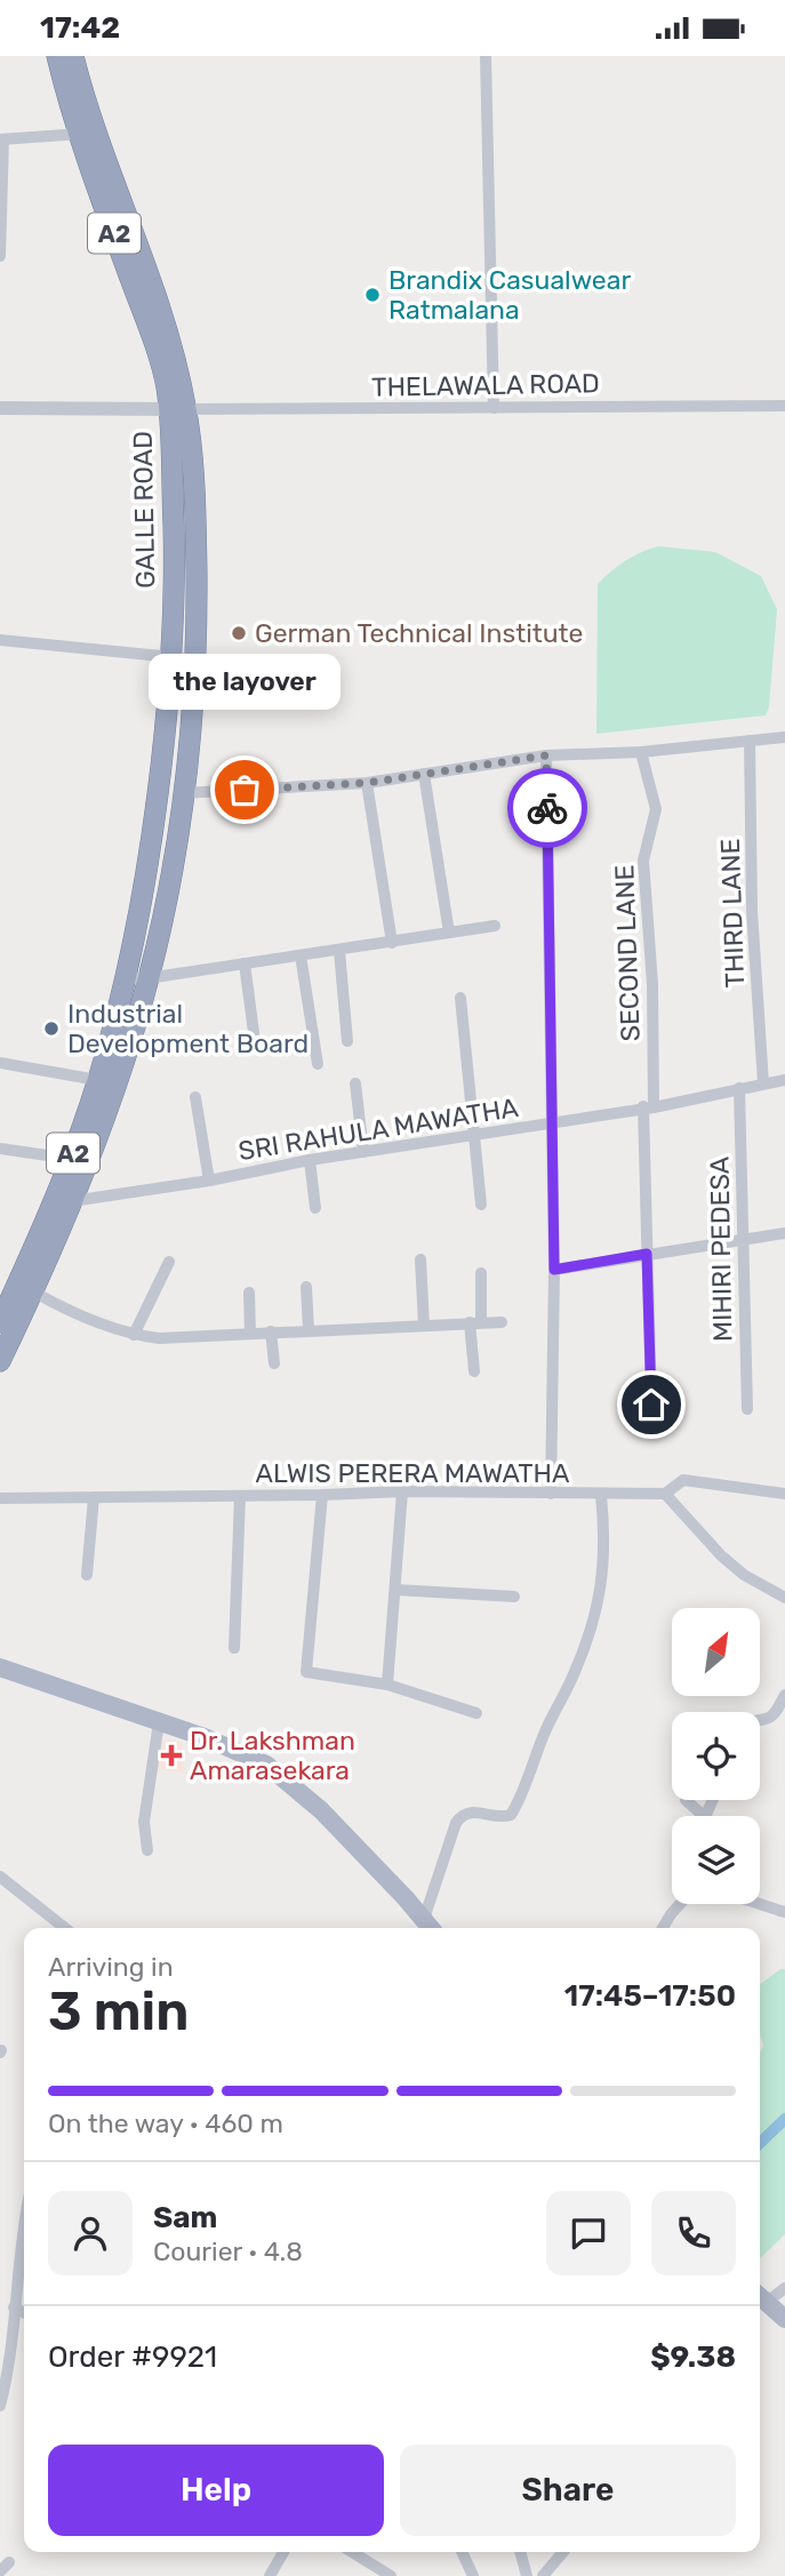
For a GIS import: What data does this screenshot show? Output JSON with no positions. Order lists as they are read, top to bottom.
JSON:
{
  "streets": {
    "highway": ["A2", "GALLE ROAD"],
    "street": [
      "THELAWALA ROAD",
      "THIRD LANE",
      "SECOND LANE",
      "SRI RAHULA MAWATHA",
      "MIHIRI PEDESA",
      "ALWIS PERERA MAWATHA"
    ]
  },
  "crossings": [
    ["A2", "GALLE ROAD"],
    ["A2", "SRI RAHULA MAWATHA"],
    ["THELAWALA ROAD", "GALLE ROAD"],
    ["THIRD LANE", "SRI RAHULA MAWATHA"],
    ["SECOND LANE", "SRI RAHULA MAWATHA"],
    ["SRI RAHULA MAWATHA", "MIHIRI PEDESA"]
  ],
  "places": {
    "other": [
      "Brandix Casualwear Ratmalana",
      "German Technical Institute",
      "the layover",
      "Industrial Development Board"
    ],
    "health": ["Dr. Lakshman Amarasekara"]
  },
  "north": "top right",
  "page": {
    "status": "17:42",
    "bubble": "the layover",
    "heading": ["3 min", "Arriving in", "17:45–17:50"],
    "panel": [
      "Sam",
      "Courier · 4.8",
      "Order #9921",
      "$9.38"
    ],
    "bar": "On the way · 460 m",
    "buttons": ["Help", "Share"]
  }
}
